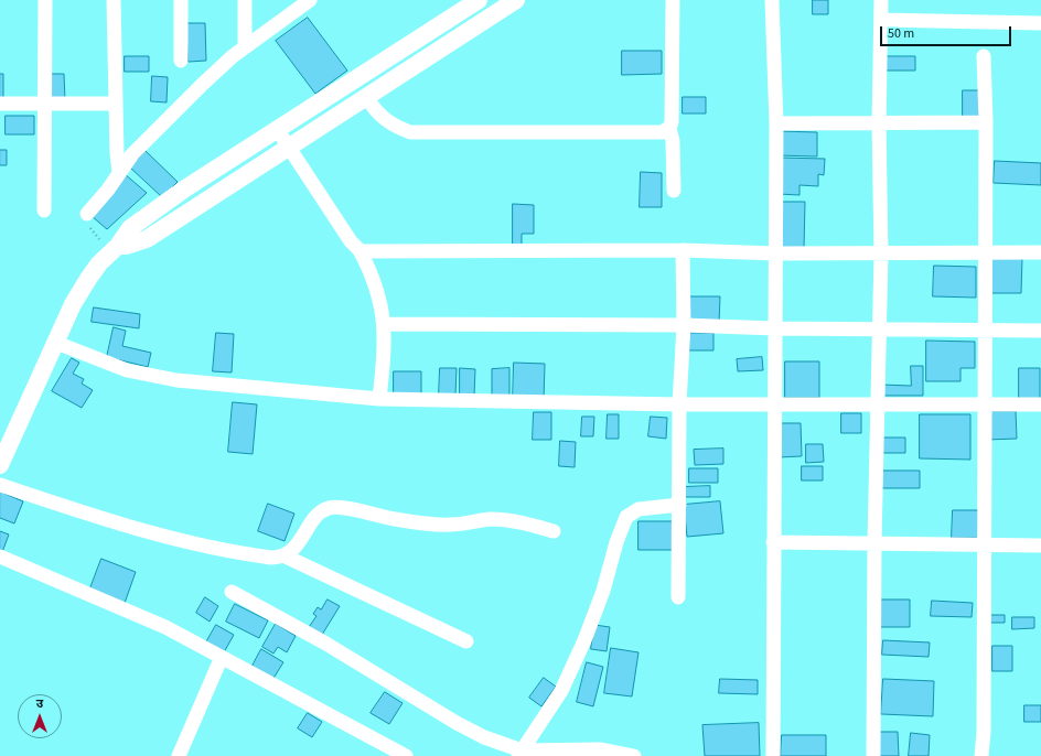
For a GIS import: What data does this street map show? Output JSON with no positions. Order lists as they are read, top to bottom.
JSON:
{
  "scale_bar": "50 m",
  "north": "top"
}
